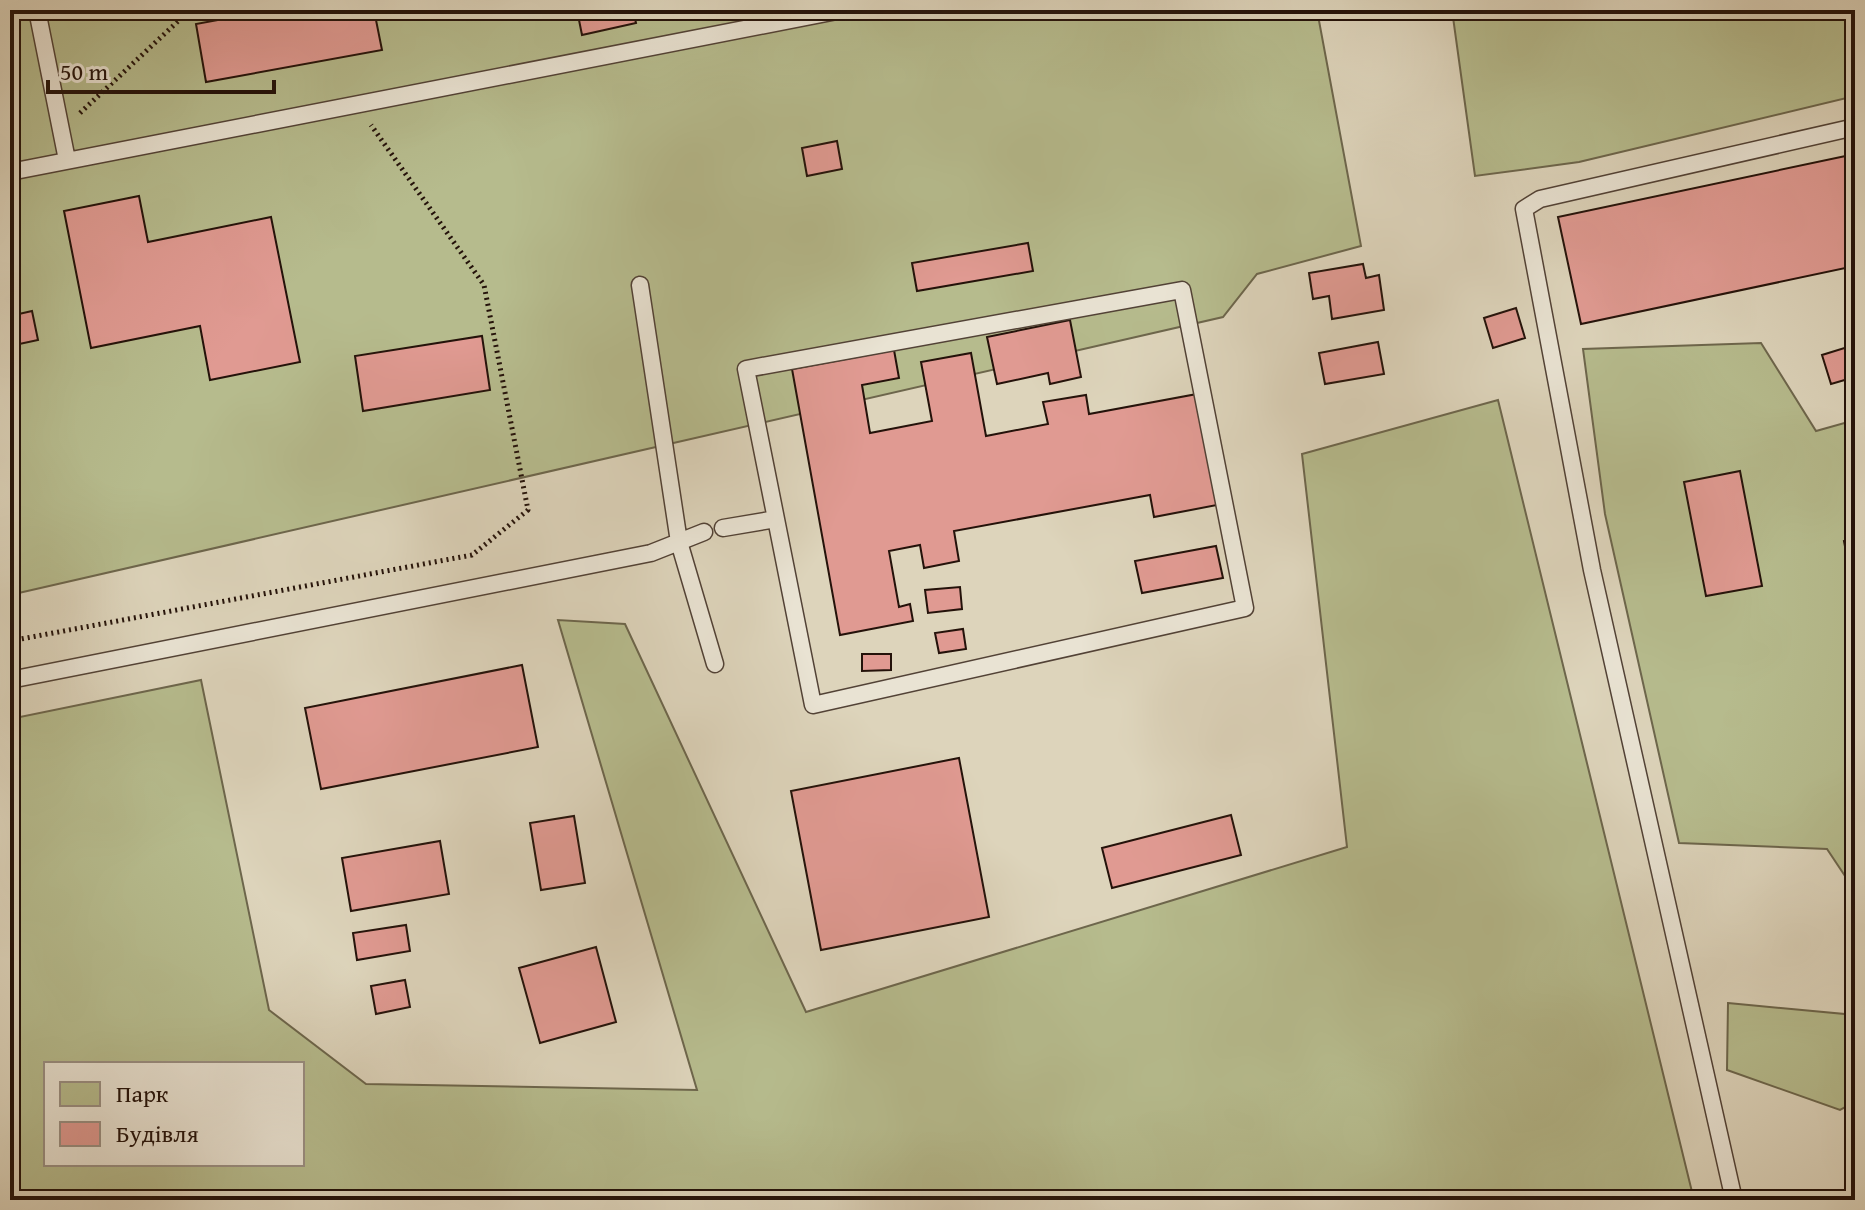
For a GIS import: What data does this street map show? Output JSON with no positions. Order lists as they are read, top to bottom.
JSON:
{
  "legend": ["Парк", "Будівля"],
  "scale_bar": "50 m"
}
